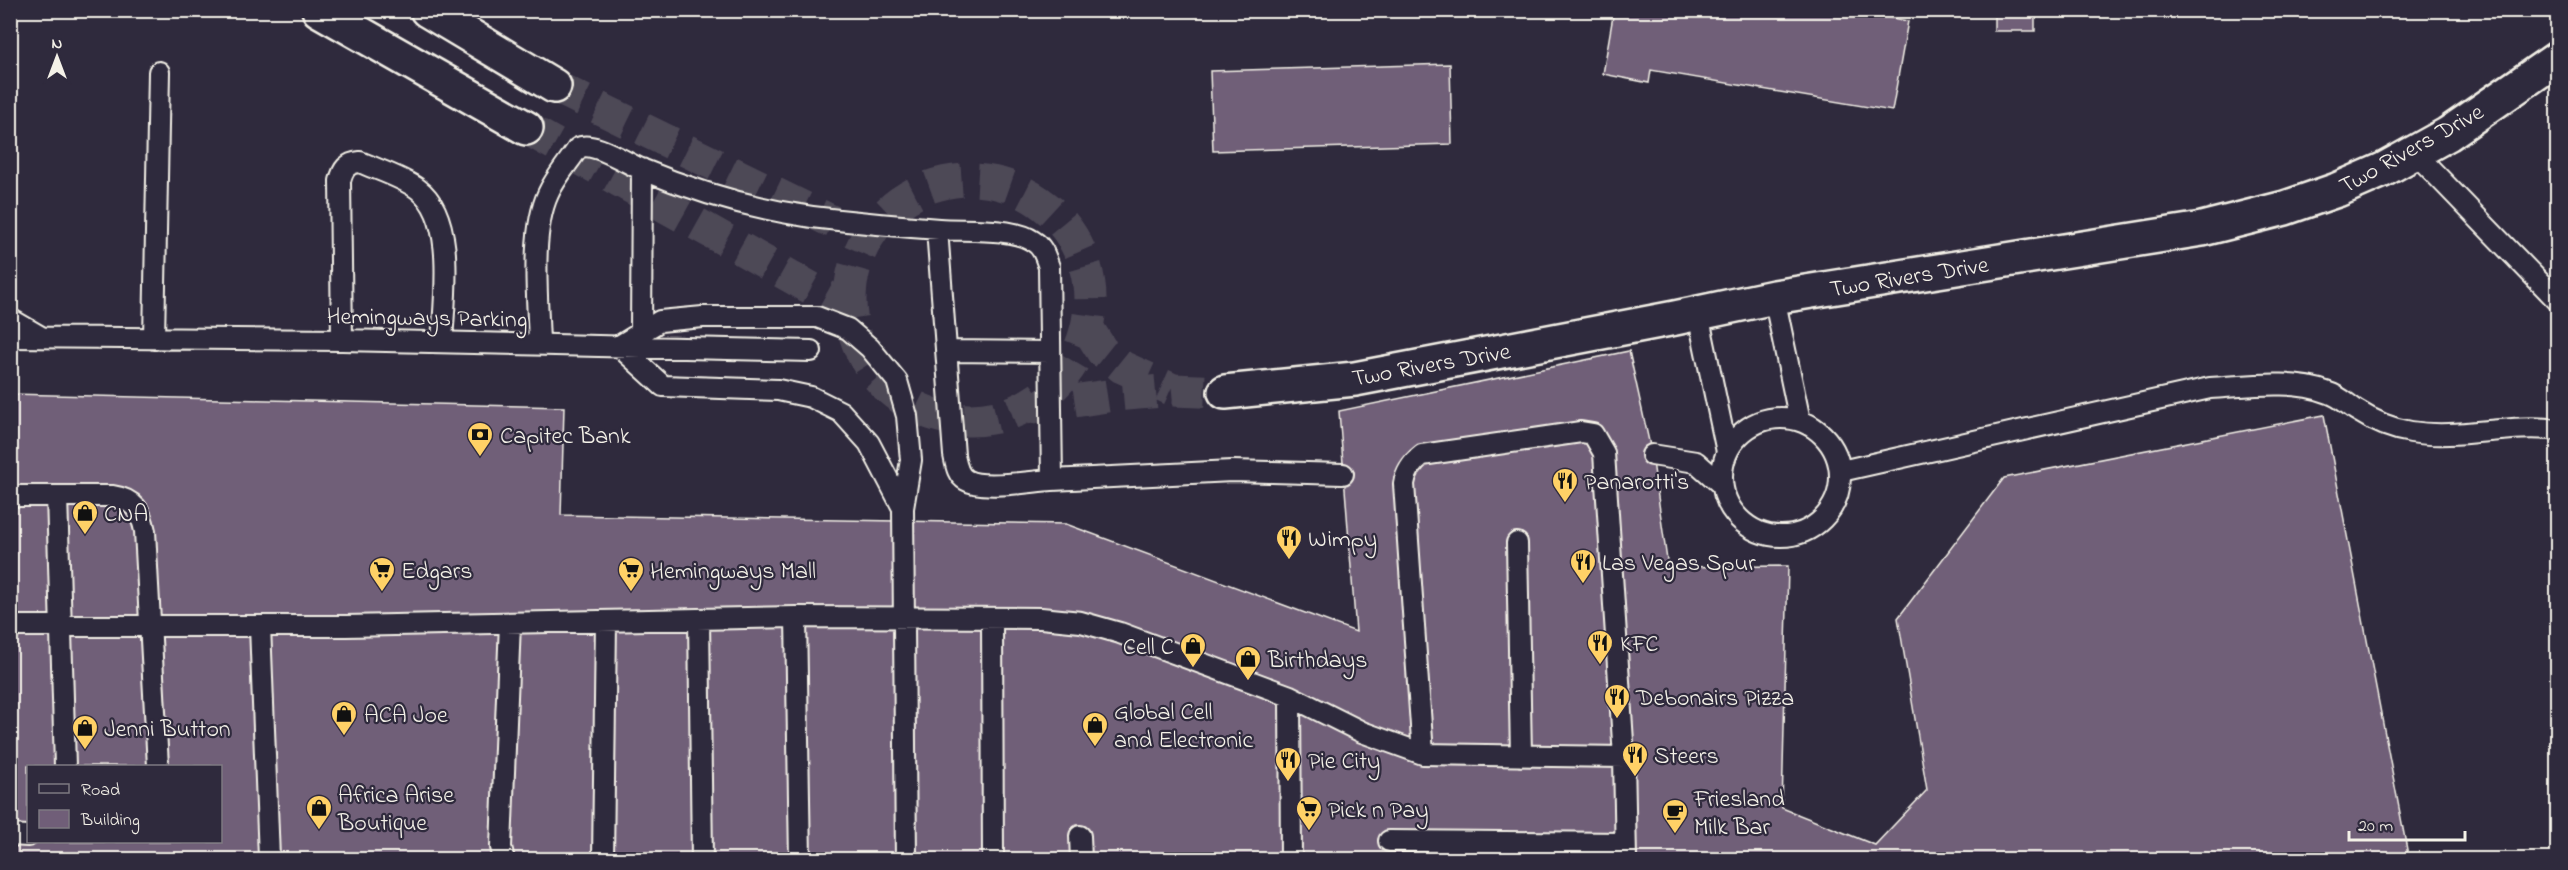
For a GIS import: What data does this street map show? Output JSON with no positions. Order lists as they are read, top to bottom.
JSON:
{
  "streets": {
    "main road": ["Two Rivers Drive"],
    "lane": ["Hemingways Parking"]
  },
  "places": {
    "bank": ["Capitec Bank"],
    "restaurant": [
      "Panarotti's",
      "Wimpy",
      "Las Vegas Spur",
      "KFC",
      "Debonairs Pizza",
      "Steers",
      "Pie City"
    ],
    "shop": [
      "CNA",
      "Cell C",
      "Birthdays",
      "ACA Joe",
      "Global Cell and Electronic",
      "Jenni Button",
      "Africa Arise Boutique"
    ],
    "supermarket": ["Edgars", "Hemingways Mall", "Pick n Pay"],
    "cafe": ["Friesland Milk Bar"]
  },
  "legend": ["Road", "Building"],
  "scale_bar": "20 m",
  "north": "top"
}
